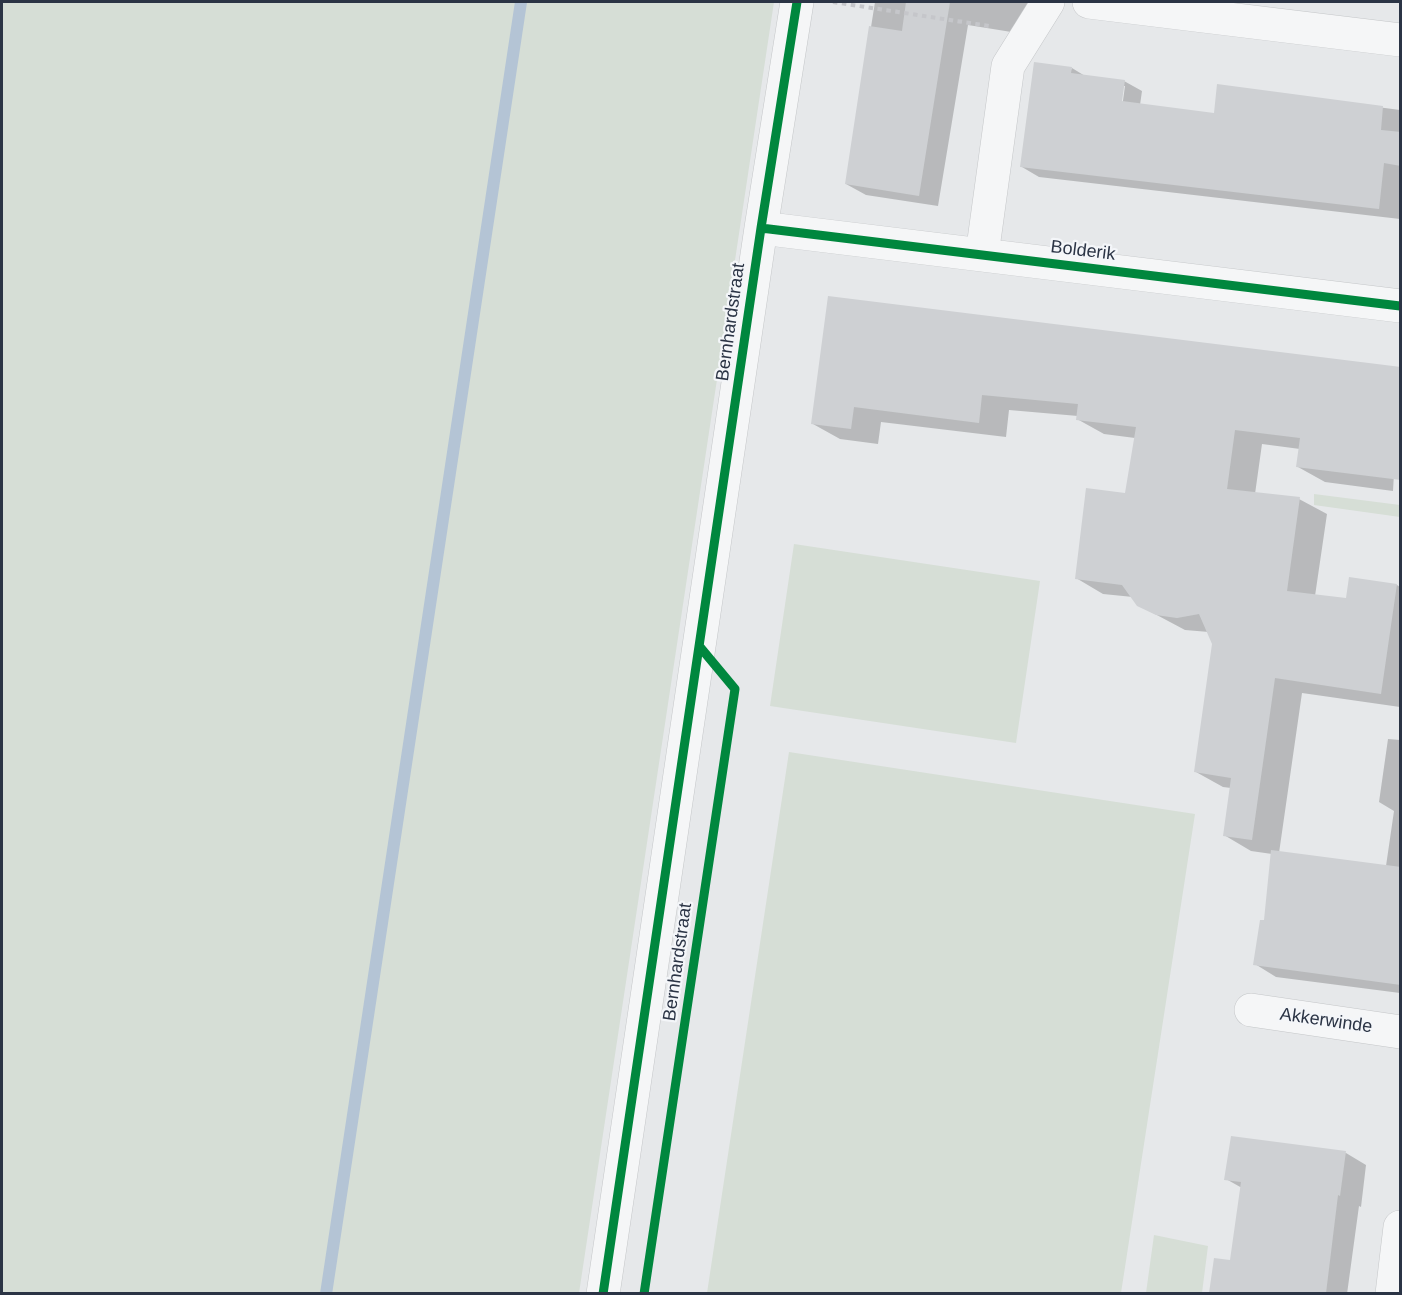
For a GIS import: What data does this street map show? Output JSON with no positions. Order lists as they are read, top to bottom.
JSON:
{
  "streets": {
    "street": ["Bolderik", "Bernhardstraat", "Akkerwinde"]
  },
  "crossings": [
    ["Bolderik", "Bernhardstraat"]
  ]
}
